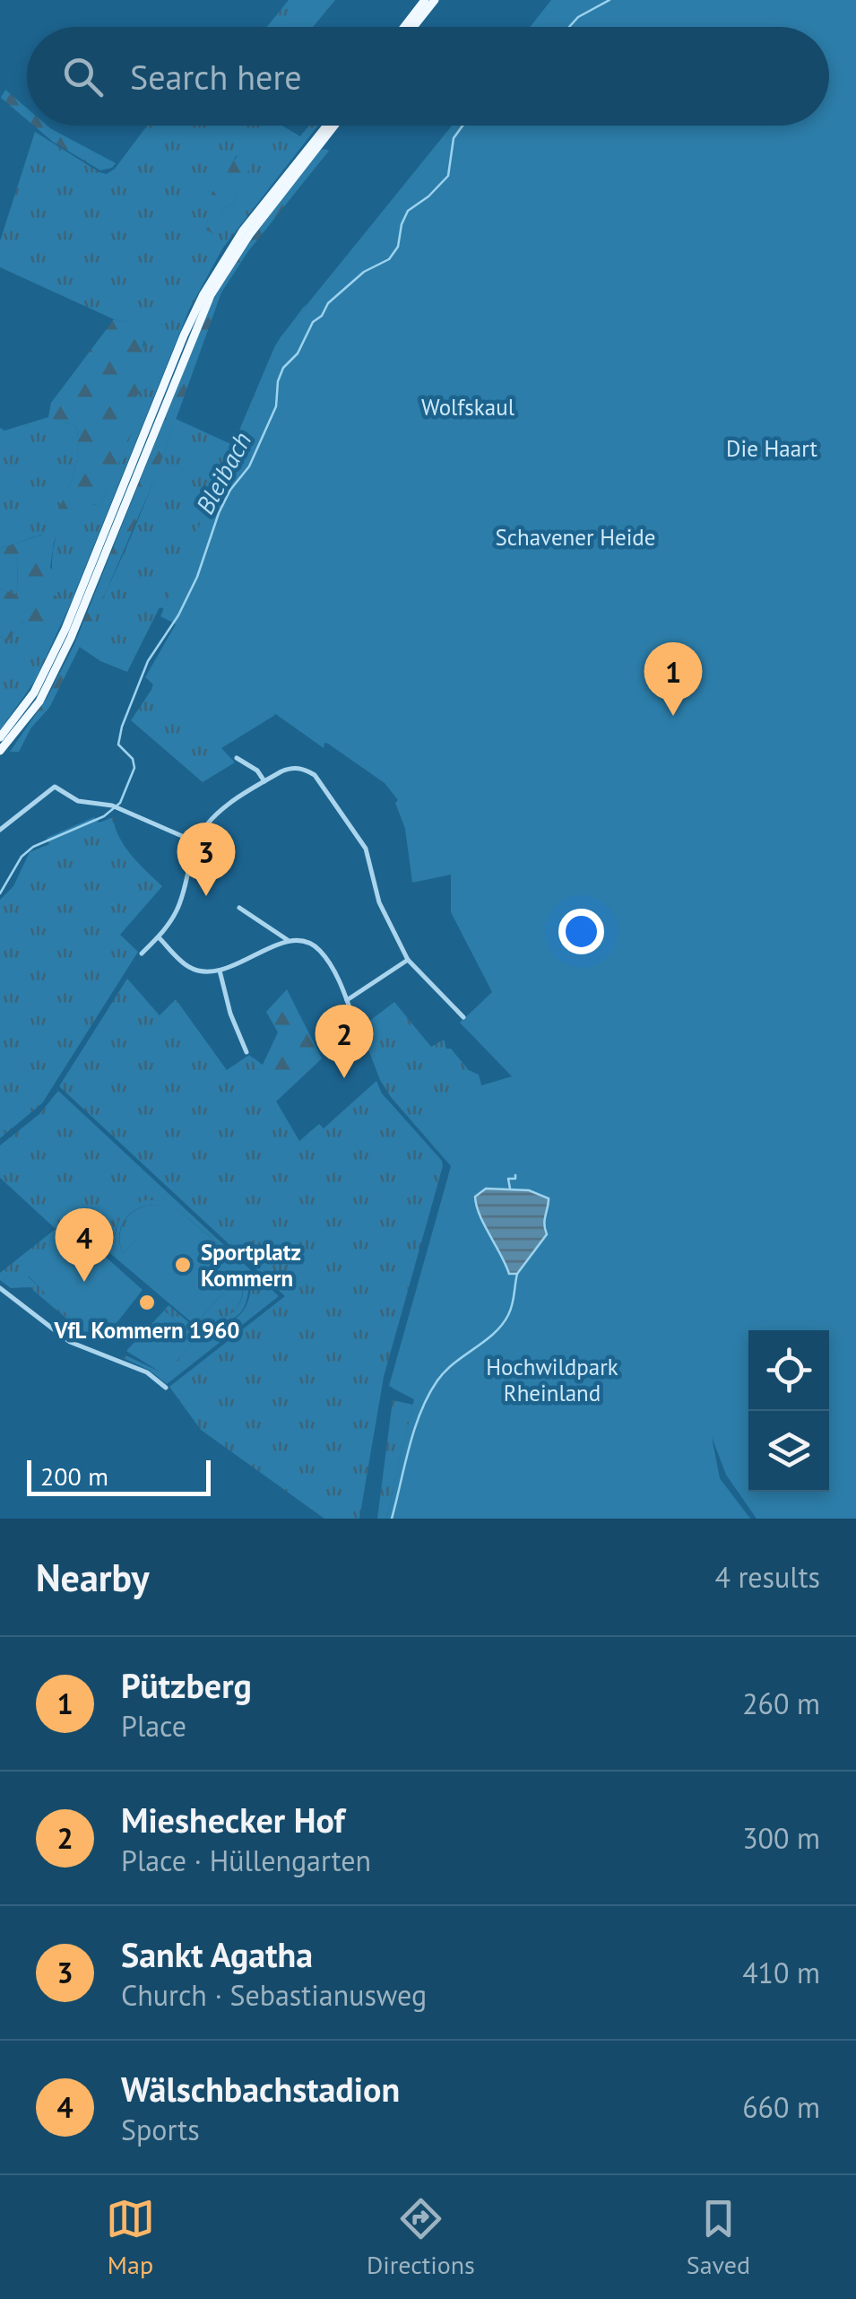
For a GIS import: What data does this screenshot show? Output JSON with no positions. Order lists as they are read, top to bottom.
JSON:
{
  "water": ["Bleibach"],
  "parks": [
    "Wolfskaul",
    "Die Haart",
    "Schavener Heide",
    "Hochwildpark Rheinland"
  ],
  "places": ["Sportplatz Kommern", "VfL Kommern 1960"],
  "scale_bar": "200 m",
  "page": {
    "search": "Search here",
    "pins": [
      "1",
      "3",
      "2",
      "4"
    ],
    "scale": "200 m",
    "heading": ["Nearby", "4 results"],
    "list": [
      {
        "mark": "1",
        "name": "Pützberg",
        "note": "Place",
        "value": "260 m"
      },
      {
        "mark": "2",
        "name": "Mieshecker Hof",
        "note": "Place · Hüllengarten",
        "value": "300 m"
      },
      {
        "mark": "3",
        "name": "Sankt Agatha",
        "note": "Church · Sebastianusweg",
        "value": "410 m"
      },
      {
        "mark": "4",
        "name": "Wälschbachstadion",
        "note": "Sports",
        "value": "660 m"
      }
    ],
    "nav": ["Map", "Directions", "Saved"]
  }
}
